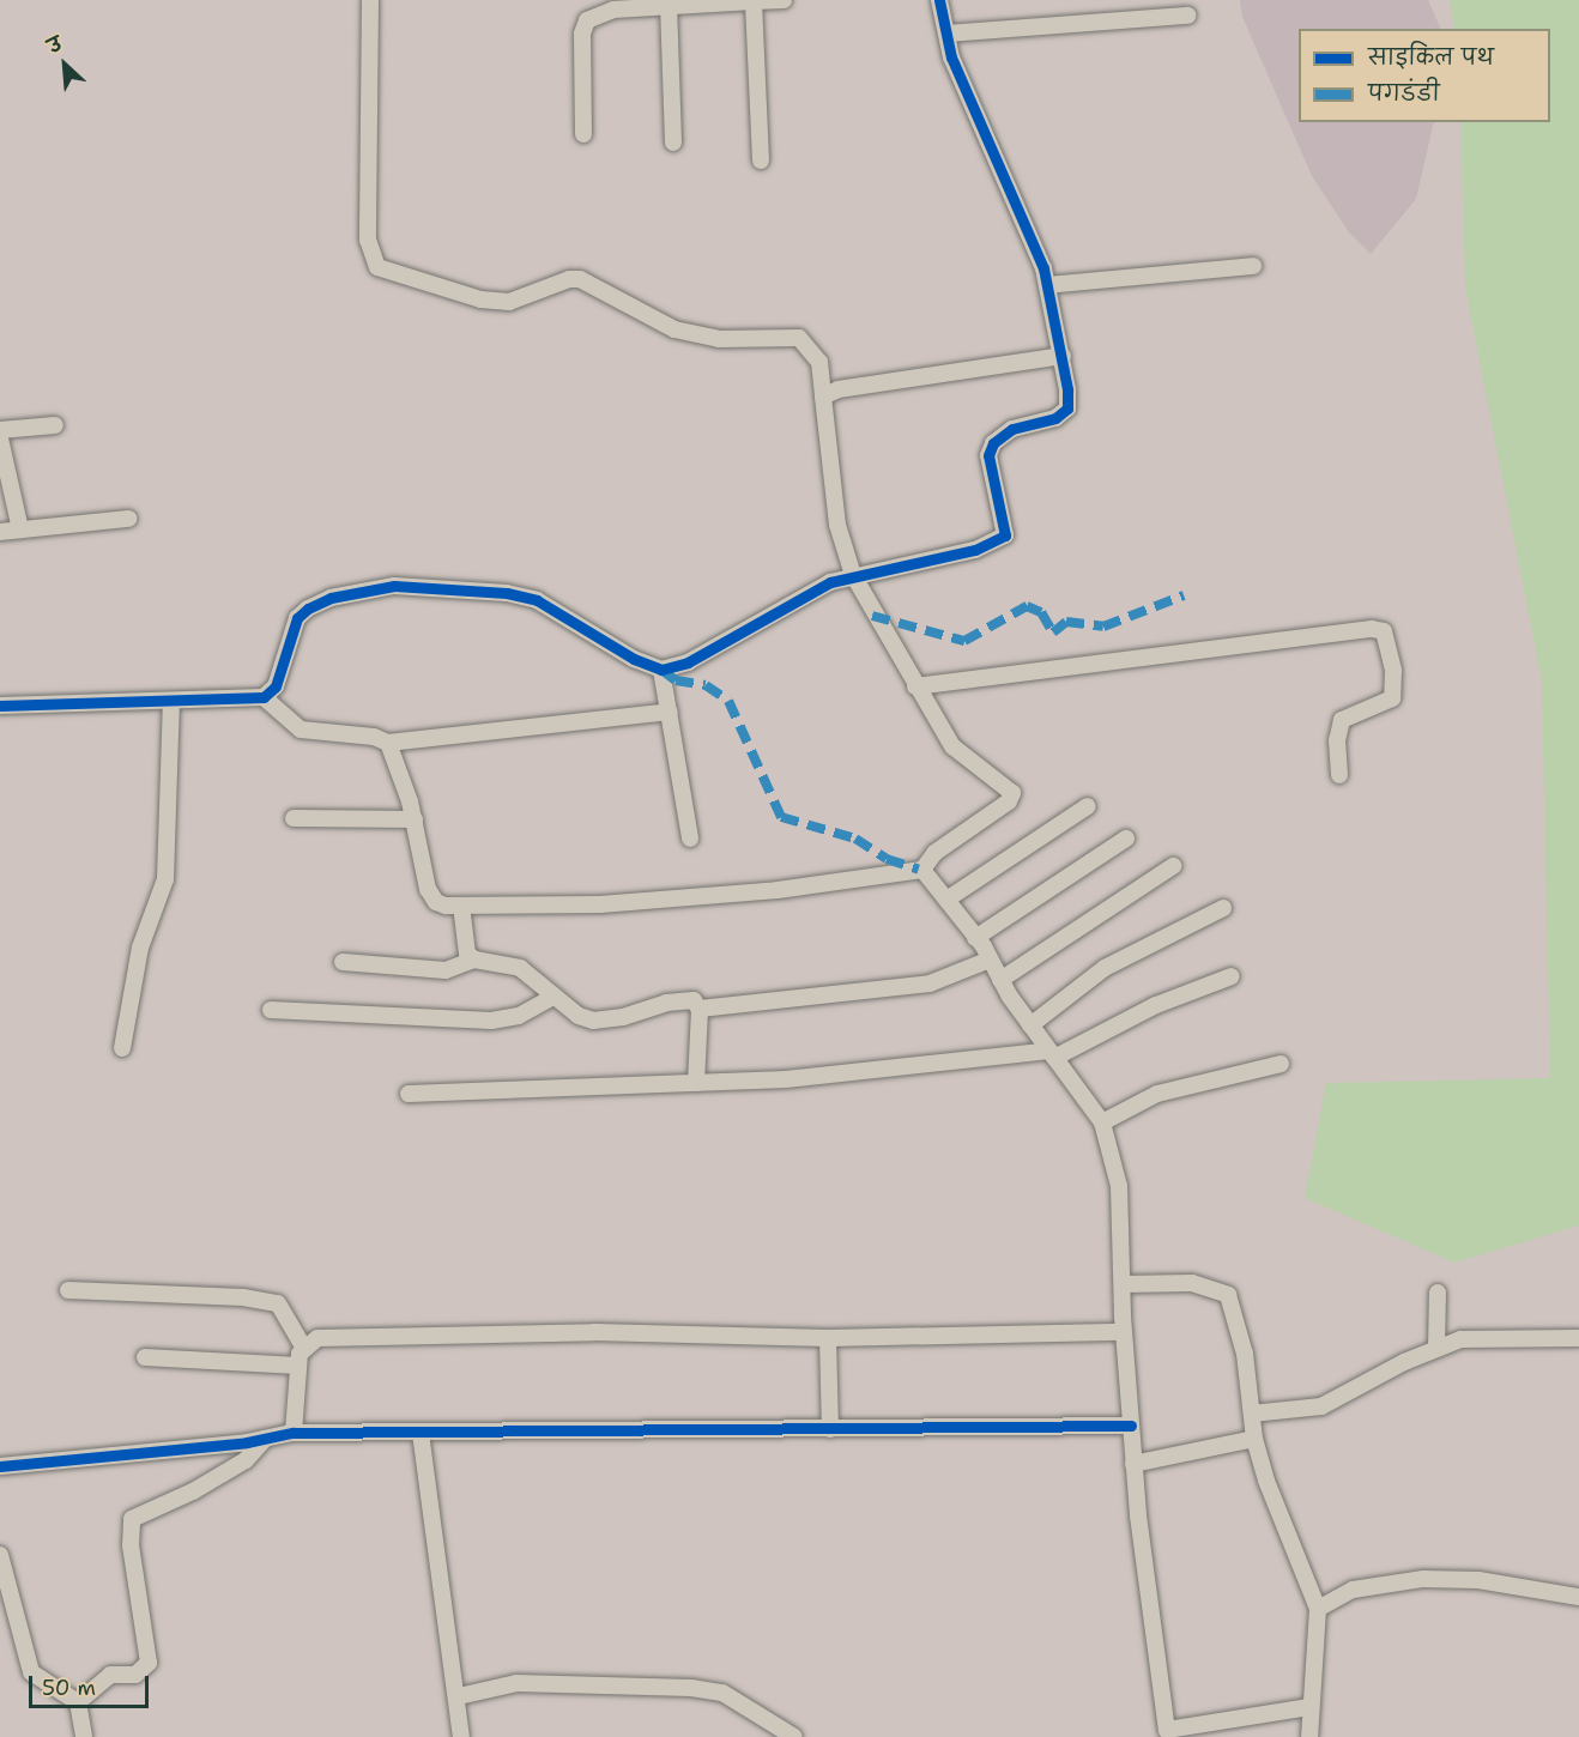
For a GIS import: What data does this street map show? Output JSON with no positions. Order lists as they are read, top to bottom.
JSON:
{
  "legend": ["साइकिल पथ", "पगडंडी"],
  "scale_bar": "50 m",
  "north": "top left"
}
